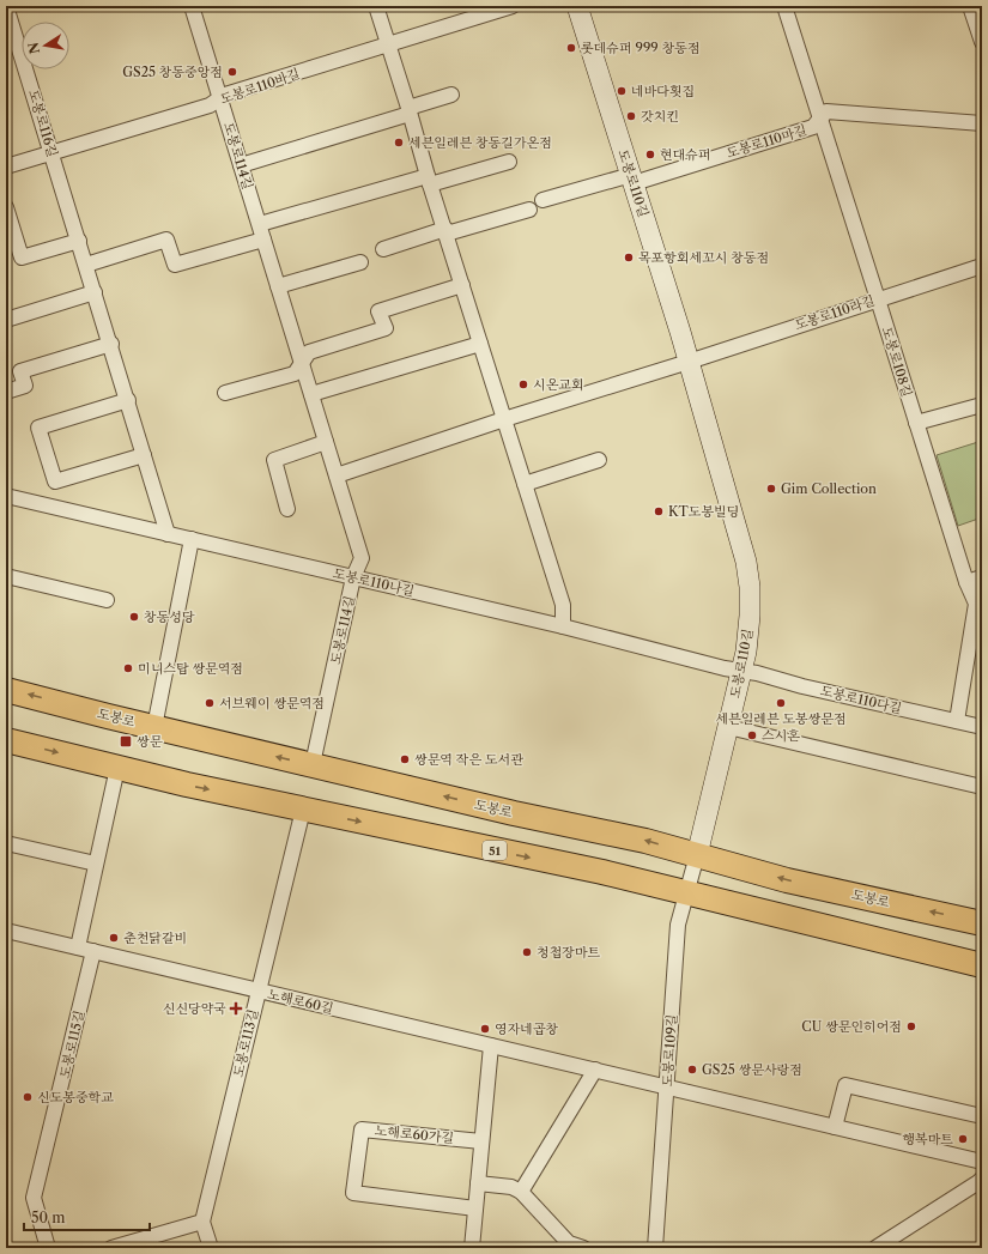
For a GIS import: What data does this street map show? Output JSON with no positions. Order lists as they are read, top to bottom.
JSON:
{
  "streets": {
    "main road": ["도봉로", "51"],
    "street": [
      "도봉로110바길",
      "도봉로116길",
      "도봉로110마길",
      "도봉로114길",
      "도봉로110길",
      "도봉로110라길",
      "도봉로108길",
      "도봉로110나길",
      "도봉로110다길",
      "노해로60길",
      "도봉로113길",
      "도봉로115길",
      "도봉로109길",
      "노해로60가길"
    ]
  },
  "crossings": [
    ["도봉로110바길", "도봉로116길"],
    ["도봉로110바길", "도봉로114길"],
    ["도봉로116길", "도봉로110나길"],
    ["도봉로110마길", "도봉로110길"],
    ["도봉로110마길", "도봉로108길"],
    ["도봉로114길", "도봉로110나길"],
    ["도봉로114길", "도봉로"],
    ["도봉로110길", "도봉로110라길"],
    ["도봉로110길", "도봉로110나길"],
    ["도봉로110길", "도봉로110다길"],
    ["도봉로110길", "도봉로"],
    ["도봉로110길", "도봉로109길"],
    ["도봉로110라길", "도봉로108길"],
    ["도봉로108길", "도봉로110다길"],
    ["도봉로110나길", "도봉로110다길"],
    ["도봉로", "도봉로109길"],
    ["51", "도봉로113길"],
    ["51", "도봉로109길"],
    ["노해로60길", "도봉로113길"],
    ["노해로60길", "도봉로115길"],
    ["노해로60길", "도봉로109길"]
  ],
  "places": {
    "other": [
      "롯데슈퍼 999 창동점",
      "GS25 창동중앙점",
      "네바다횟집",
      "갓치킨",
      "세븐일레븐 창동길가온점",
      "현대슈퍼",
      "목포항회세꼬시 창동점",
      "시온교회",
      "Gim Collection",
      "KT도봉빌딩",
      "창동성당",
      "미니스탑 쌍문역점",
      "서브웨이 쌍문역점",
      "세븐일레븐 도봉쌍문점",
      "스시혼",
      "쌍문역 작은 도서관",
      "춘천닭갈비",
      "청첩장마트",
      "CU 쌍문인히어점",
      "영자네곱창",
      "GS25 쌍문사랑점",
      "신도봉중학교",
      "행복마트"
    ],
    "transit": ["쌍문"],
    "health": ["신신당약국"]
  },
  "scale_bar": "50 m",
  "north": "left"
}
